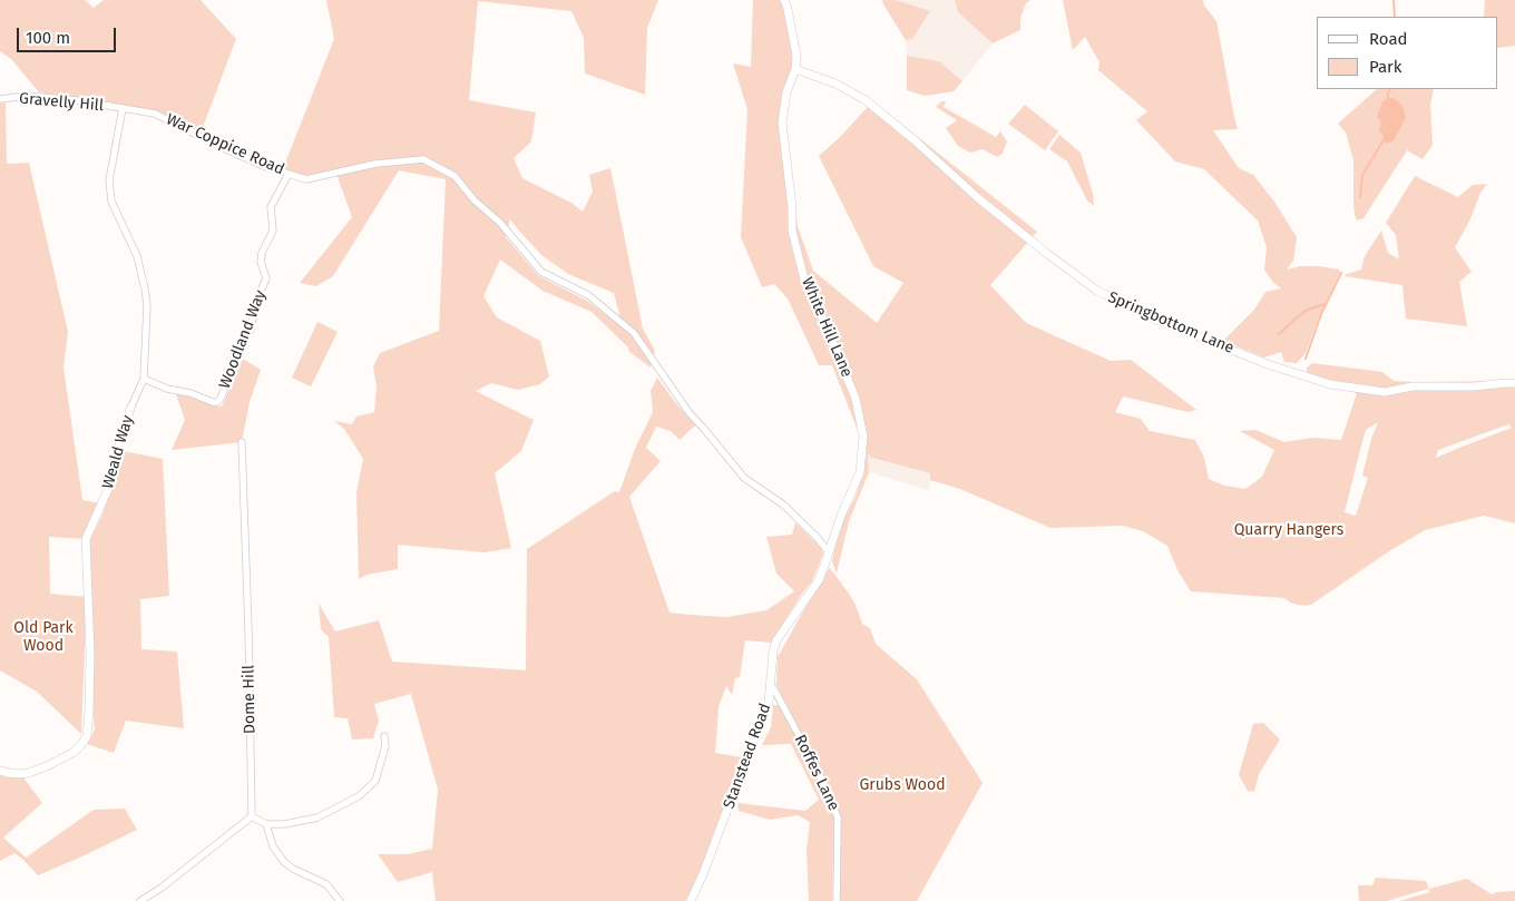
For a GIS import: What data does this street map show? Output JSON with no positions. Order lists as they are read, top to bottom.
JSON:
{
  "streets": {
    "street": [
      "Gravelly Hill",
      "War Coppice Road",
      "Springbottom Lane",
      "White Hill Lane",
      "Woodland Way",
      "Weald Way",
      "Dome Hill",
      "Stanstead Road",
      "Roffes Lane"
    ]
  },
  "crossings": [
    ["Gravelly Hill", "War Coppice Road"],
    ["Gravelly Hill", "Weald Way"],
    ["War Coppice Road", "White Hill Lane"],
    ["War Coppice Road", "Woodland Way"],
    ["War Coppice Road", "Weald Way"],
    ["War Coppice Road", "Stanstead Road"],
    ["Springbottom Lane", "White Hill Lane"],
    ["White Hill Lane", "Stanstead Road"],
    ["Woodland Way", "Weald Way"],
    ["Stanstead Road", "Roffes Lane"]
  ],
  "parks": ["Quarry Hangers", "Old Park Wood", "Grubs Wood"],
  "legend": ["Road", "Park"],
  "scale_bar": "100 m"
}
